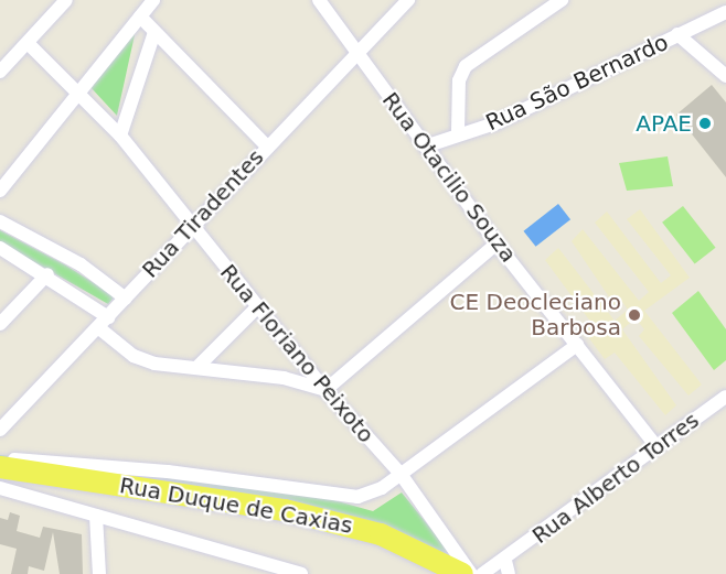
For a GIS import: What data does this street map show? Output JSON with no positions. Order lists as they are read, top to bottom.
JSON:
{
  "streets": {
    "main road": ["Rua Duque de Caxias"],
    "street": [
      "Rua São Bernardo",
      "Rua Otacilio Souza",
      "Rua Tiradentes",
      "Rua Floriano Peixoto",
      "Rua Alberto Torres"
    ]
  },
  "crossings": [
    ["Rua São Bernardo", "Rua Otacilio Souza"],
    ["Rua Otacilio Souza", "Rua Tiradentes"],
    ["Rua Otacilio Souza", "Rua Alberto Torres"],
    ["Rua Otacilio Souza", "Rua Duque de Caxias"],
    ["Rua Tiradentes", "Rua Floriano Peixoto"],
    ["Rua Floriano Peixoto", "Rua Duque de Caxias"]
  ],
  "places": ["APAE", "CE Deocleciano Barbosa"]
}
